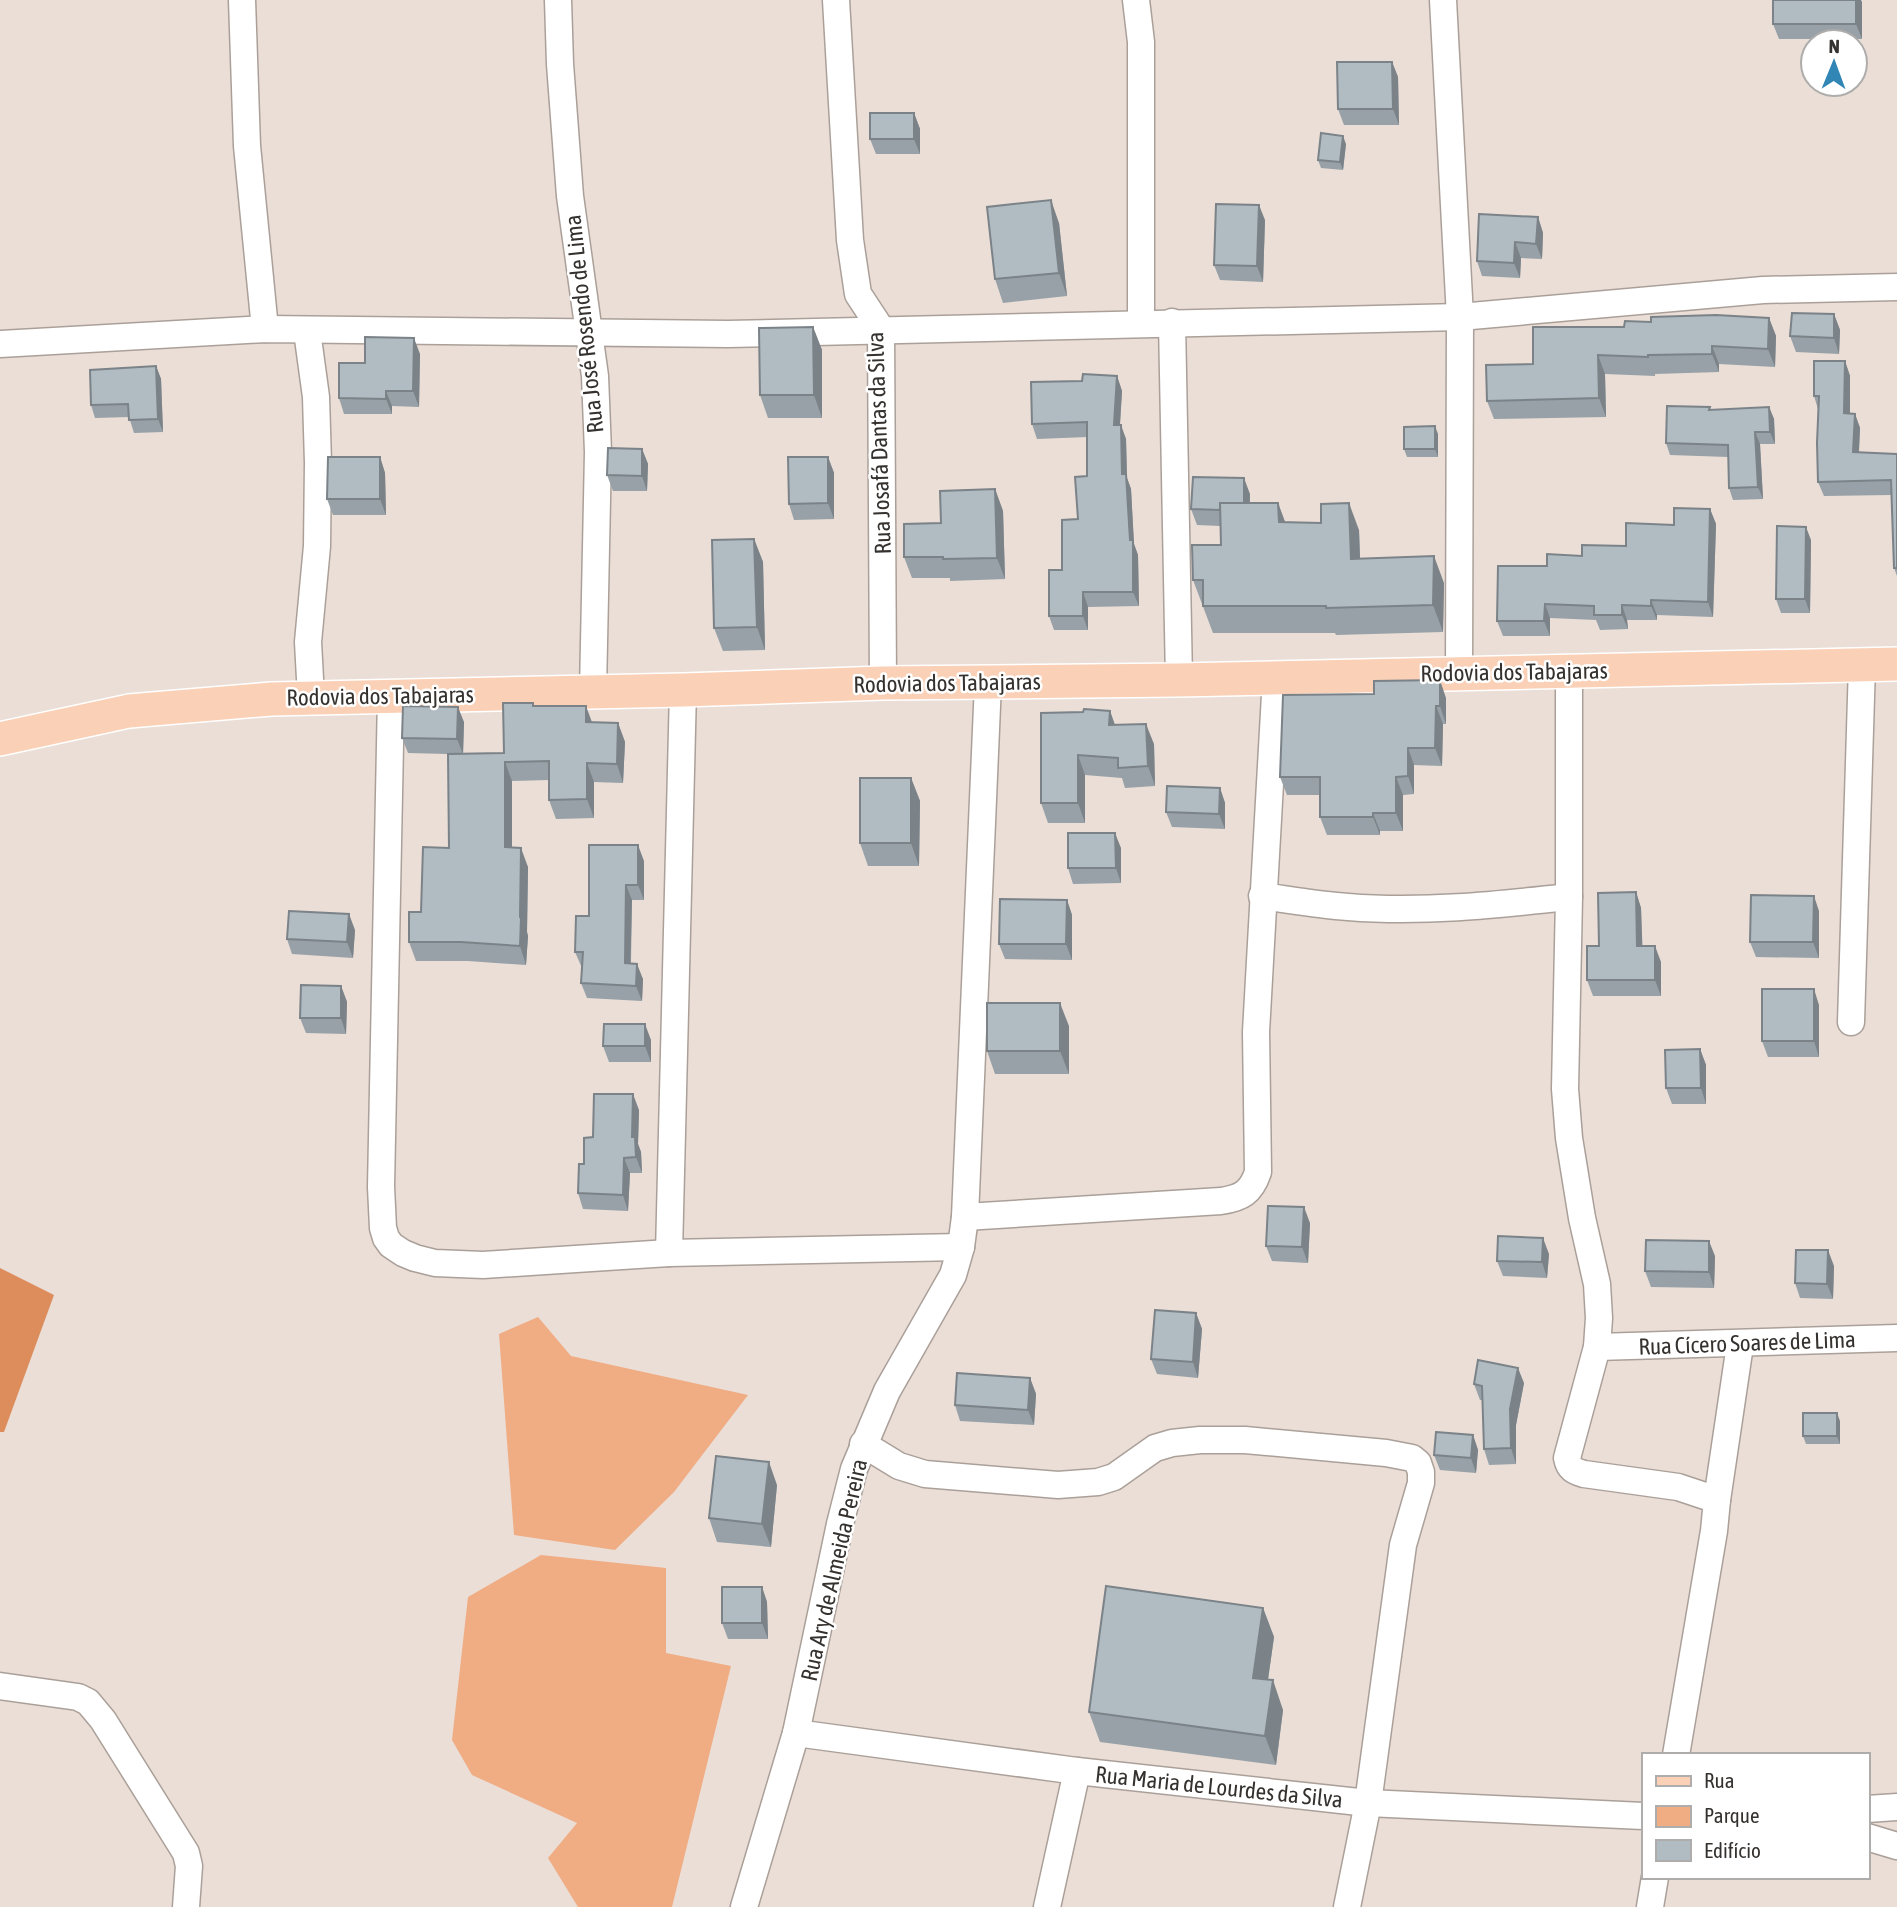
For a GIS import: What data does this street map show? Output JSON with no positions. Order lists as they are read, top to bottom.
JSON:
{
  "streets": {
    "main road": ["Rodovia dos Tabajaras"],
    "street": [
      "Rua José Rosendo de Lima",
      "Rua Josafá Dantas da Silva",
      "Rua Cícero Soares de Lima",
      "Rua Ary de Almeida Pereira",
      "Rua Maria de Lourdes da Silva"
    ]
  },
  "crossings": [
    ["Rua José Rosendo de Lima", "Rodovia dos Tabajaras"],
    ["Rua Josafá Dantas da Silva", "Rodovia dos Tabajaras"],
    ["Rodovia dos Tabajaras", "Rua Ary de Almeida Pereira"],
    ["Rua Ary de Almeida Pereira", "Rua Maria de Lourdes da Silva"]
  ],
  "legend": ["Rua", "Parque", "Edifício"],
  "north": "top"
}
